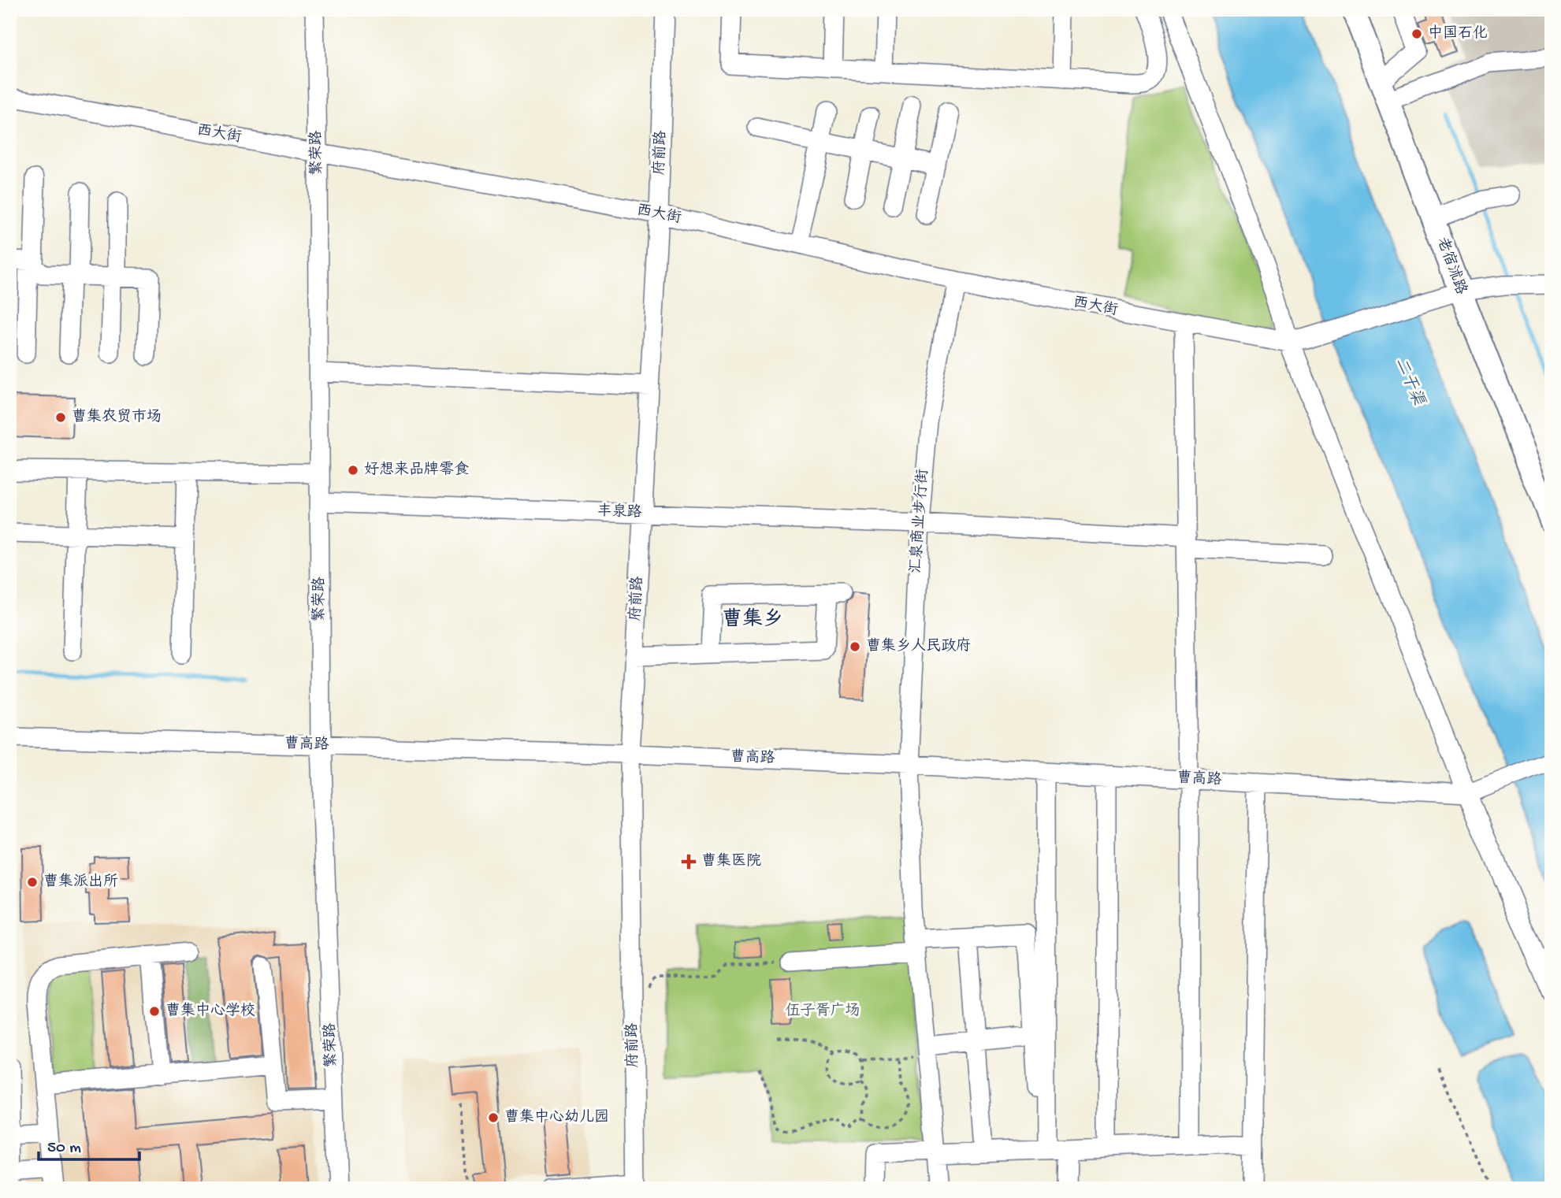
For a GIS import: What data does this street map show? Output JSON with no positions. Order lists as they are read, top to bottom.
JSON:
{
  "streets": {
    "main road": ["老宿沭路"],
    "street": [
      "西大街",
      "繁荣路",
      "府前路",
      "丰泉路",
      "汇泉商业步行街",
      "曹高路"
    ]
  },
  "crossings": [
    ["西大街", "繁荣路"],
    ["西大街", "府前路"],
    ["西大街", "汇泉商业步行街"],
    ["繁荣路", "丰泉路"],
    ["繁荣路", "曹高路"],
    ["府前路", "丰泉路"],
    ["府前路", "曹高路"],
    ["丰泉路", "汇泉商业步行街"],
    ["汇泉商业步行街", "曹高路"]
  ],
  "districts": ["曹集乡"],
  "water": ["二干渠"],
  "parks": ["伍子胥广场"],
  "places": {
    "other": [
      "中国石化",
      "曹集农贸市场",
      "好想来品牌零食",
      "曹集乡人民政府",
      "曹集派出所",
      "曹集中心学校",
      "曹集中心幼儿园"
    ],
    "health": ["曹集医院"]
  },
  "scale_bar": "50 m"
}
